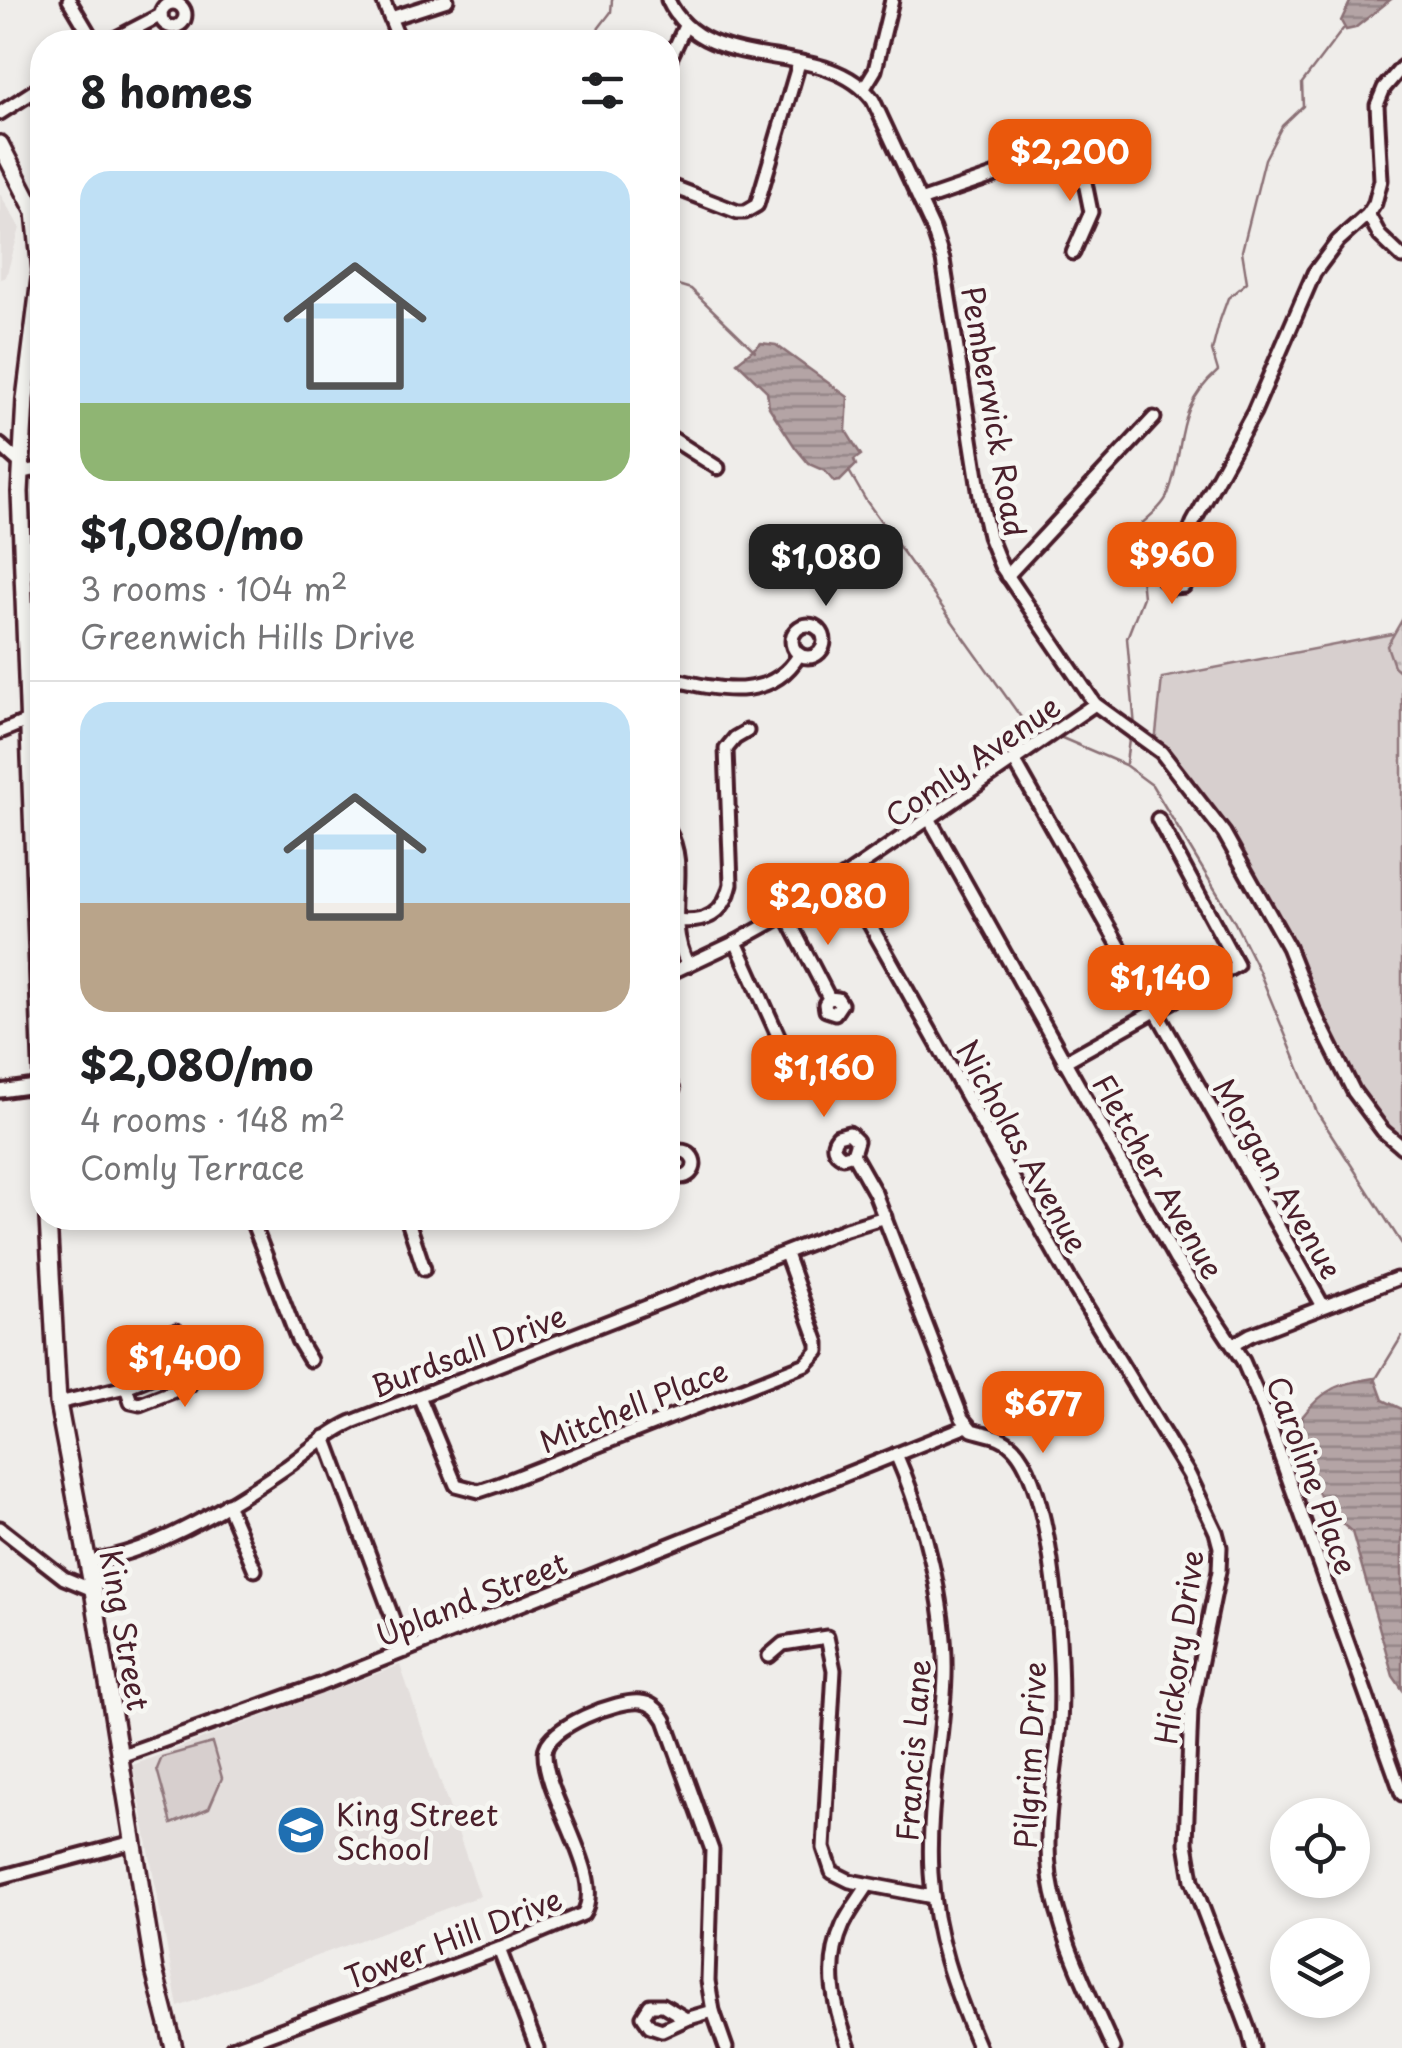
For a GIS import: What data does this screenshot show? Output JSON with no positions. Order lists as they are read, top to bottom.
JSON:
{
  "streets": {
    "main road": ["King Street"],
    "street": [
      "Pemberwick Road",
      "Comly Avenue",
      "Nicholas Avenue",
      "Fletcher Avenue",
      "Morgan Avenue",
      "Burdsall Drive",
      "Mitchell Place",
      "Caroline Place",
      "Upland Street",
      "Hickory Drive",
      "Francis Lane",
      "Pilgrim Drive",
      "Tower Hill Drive"
    ]
  },
  "crossings": [
    ["Pemberwick Road", "Comly Avenue"],
    ["Comly Avenue", "Nicholas Avenue"],
    ["Comly Avenue", "Fletcher Avenue"],
    ["Comly Avenue", "Morgan Avenue"],
    ["Nicholas Avenue", "Hickory Drive"],
    ["Fletcher Avenue", "Caroline Place"],
    ["Burdsall Drive", "Mitchell Place"],
    ["Burdsall Drive", "King Street"],
    ["Upland Street", "King Street"],
    ["Upland Street", "Francis Lane"],
    ["Upland Street", "Pilgrim Drive"]
  ],
  "places": {
    "school or university": ["King Street School"]
  },
  "page": {
    "heading": "8 homes",
    "price": [
      "$2,200",
      "$960",
      "$1,080",
      "$2,080",
      "$1,140",
      "$1,160",
      "$1,400",
      "$677"
    ],
    "list": [
      {
        "name": "$1,080/mo",
        "note": "3 rooms · 104 m² · Greenwich Hills Drive"
      },
      {
        "name": "$2,080/mo",
        "note": "4 rooms · 148 m² · Comly Terrace"
      }
    ]
  }
}
